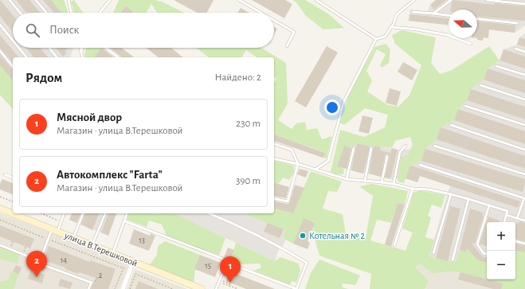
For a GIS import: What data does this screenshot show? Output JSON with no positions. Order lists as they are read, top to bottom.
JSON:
{
  "streets": {
    "main road": ["улица В.Терешковой"]
  },
  "places": ["Котельная № 2"],
  "house_numbers": [
    "13",
    "14",
    "15",
    "2"
  ],
  "north": "left",
  "page": {
    "search": "Поиск",
    "heading": ["Рядом", "Найдено: 2"],
    "list": [
      {
        "mark": "1",
        "name": "Мясной двор",
        "note": "Магазин · улица В.Терешковой",
        "value": "230 m"
      },
      {
        "mark": "2",
        "name": "Автокомплекс \"Farta\"",
        "note": "Магазин · улица В.Терешковой",
        "value": "390 m"
      }
    ],
    "map_buttons": ["+", "−"],
    "pins": ["2", "1"]
  }
}
